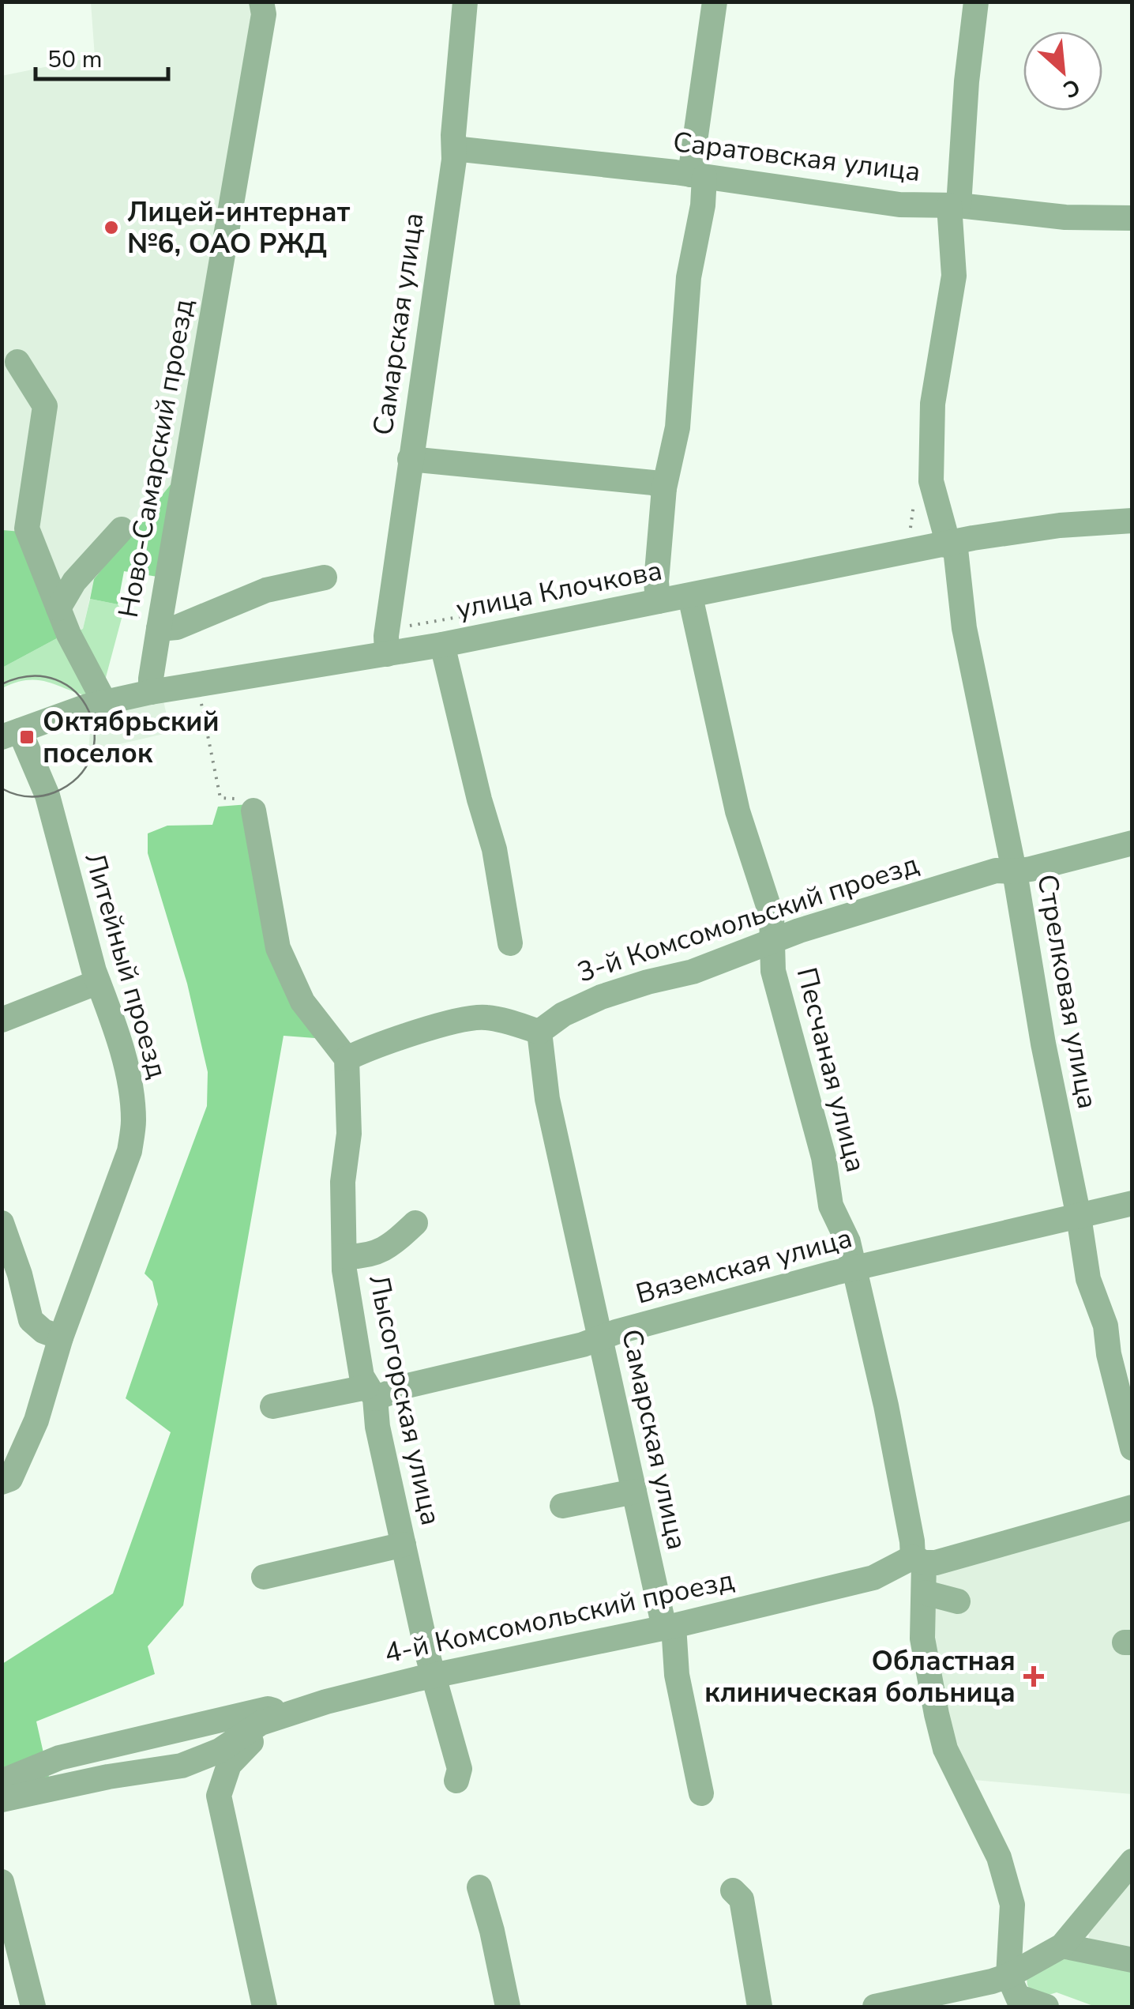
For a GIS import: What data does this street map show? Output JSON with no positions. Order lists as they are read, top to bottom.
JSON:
{
  "streets": {
    "street": [
      "Саратовская улица",
      "Самарская улица",
      "Ново-Самарский проезд",
      "улица Клочкова",
      "3-й Комсомольский проезд",
      "Литейный проезд",
      "Стрелковая улица",
      "Песчаная улица",
      "Вяземская улица",
      "Лысогорская улица",
      "4-й Комсомольский проезд"
    ]
  },
  "crossings": [
    ["Саратовская улица", "Самарская улица"],
    ["Саратовская улица", "Стрелковая улица"],
    ["Самарская улица", "улица Клочкова"],
    ["Самарская улица", "3-й Комсомольский проезд"],
    ["Самарская улица", "Вяземская улица"],
    ["Самарская улица", "4-й Комсомольский проезд"],
    ["Ново-Самарский проезд", "улица Клочкова"],
    ["улица Клочкова", "Литейный проезд"],
    ["улица Клочкова", "Стрелковая улица"],
    ["улица Клочкова", "Песчаная улица"],
    ["3-й Комсомольский проезд", "Стрелковая улица"],
    ["3-й Комсомольский проезд", "Песчаная улица"],
    ["Стрелковая улица", "Вяземская улица"],
    ["Песчаная улица", "Вяземская улица"],
    ["Песчаная улица", "4-й Комсомольский проезд"],
    ["Вяземская улица", "Лысогорская улица"],
    ["Лысогорская улица", "4-й Комсомольский проезд"]
  ],
  "places": {
    "other": ["Лицей-интернат №6, ОАО РЖД"],
    "transit": ["Октябрьский поселок"],
    "health": ["Областная клиническая больница"]
  },
  "scale_bar": "50 m",
  "north": "bottom right"
}
